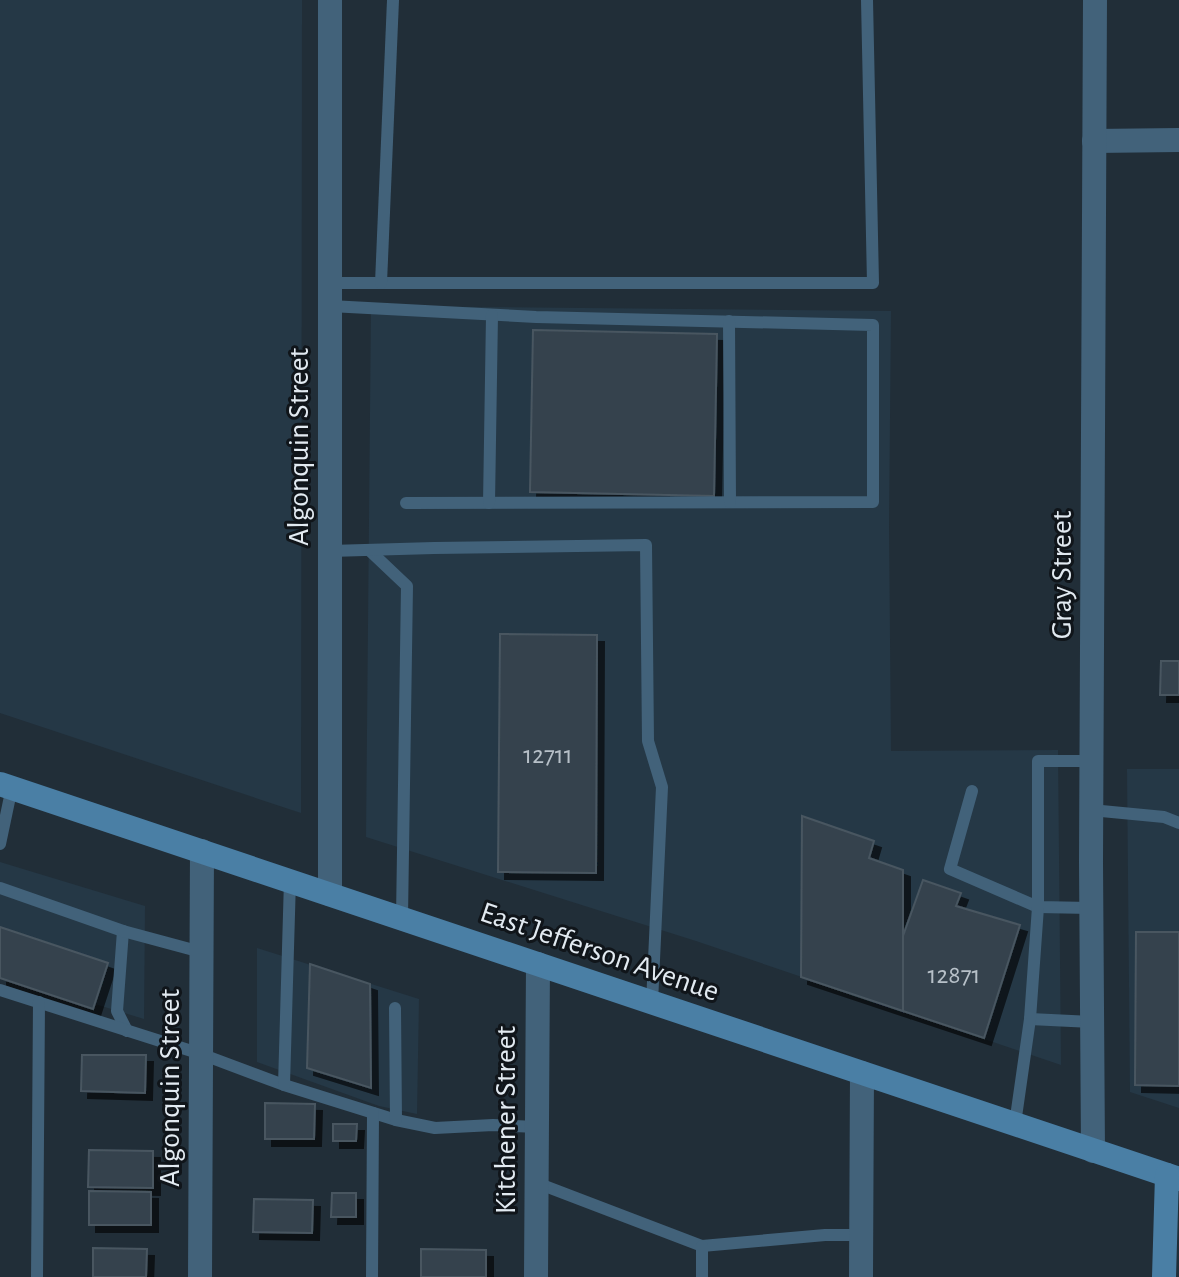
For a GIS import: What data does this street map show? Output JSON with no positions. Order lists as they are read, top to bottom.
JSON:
{
  "streets": {
    "main road": ["East Jefferson Avenue"],
    "street": ["Algonquin Street", "Gray Street", "Kitchener Street"]
  },
  "crossings": [
    ["Algonquin Street", "East Jefferson Avenue"],
    ["Gray Street", "East Jefferson Avenue"],
    ["East Jefferson Avenue", "Kitchener Street"]
  ],
  "house_numbers": ["12711", "12871"]
}
